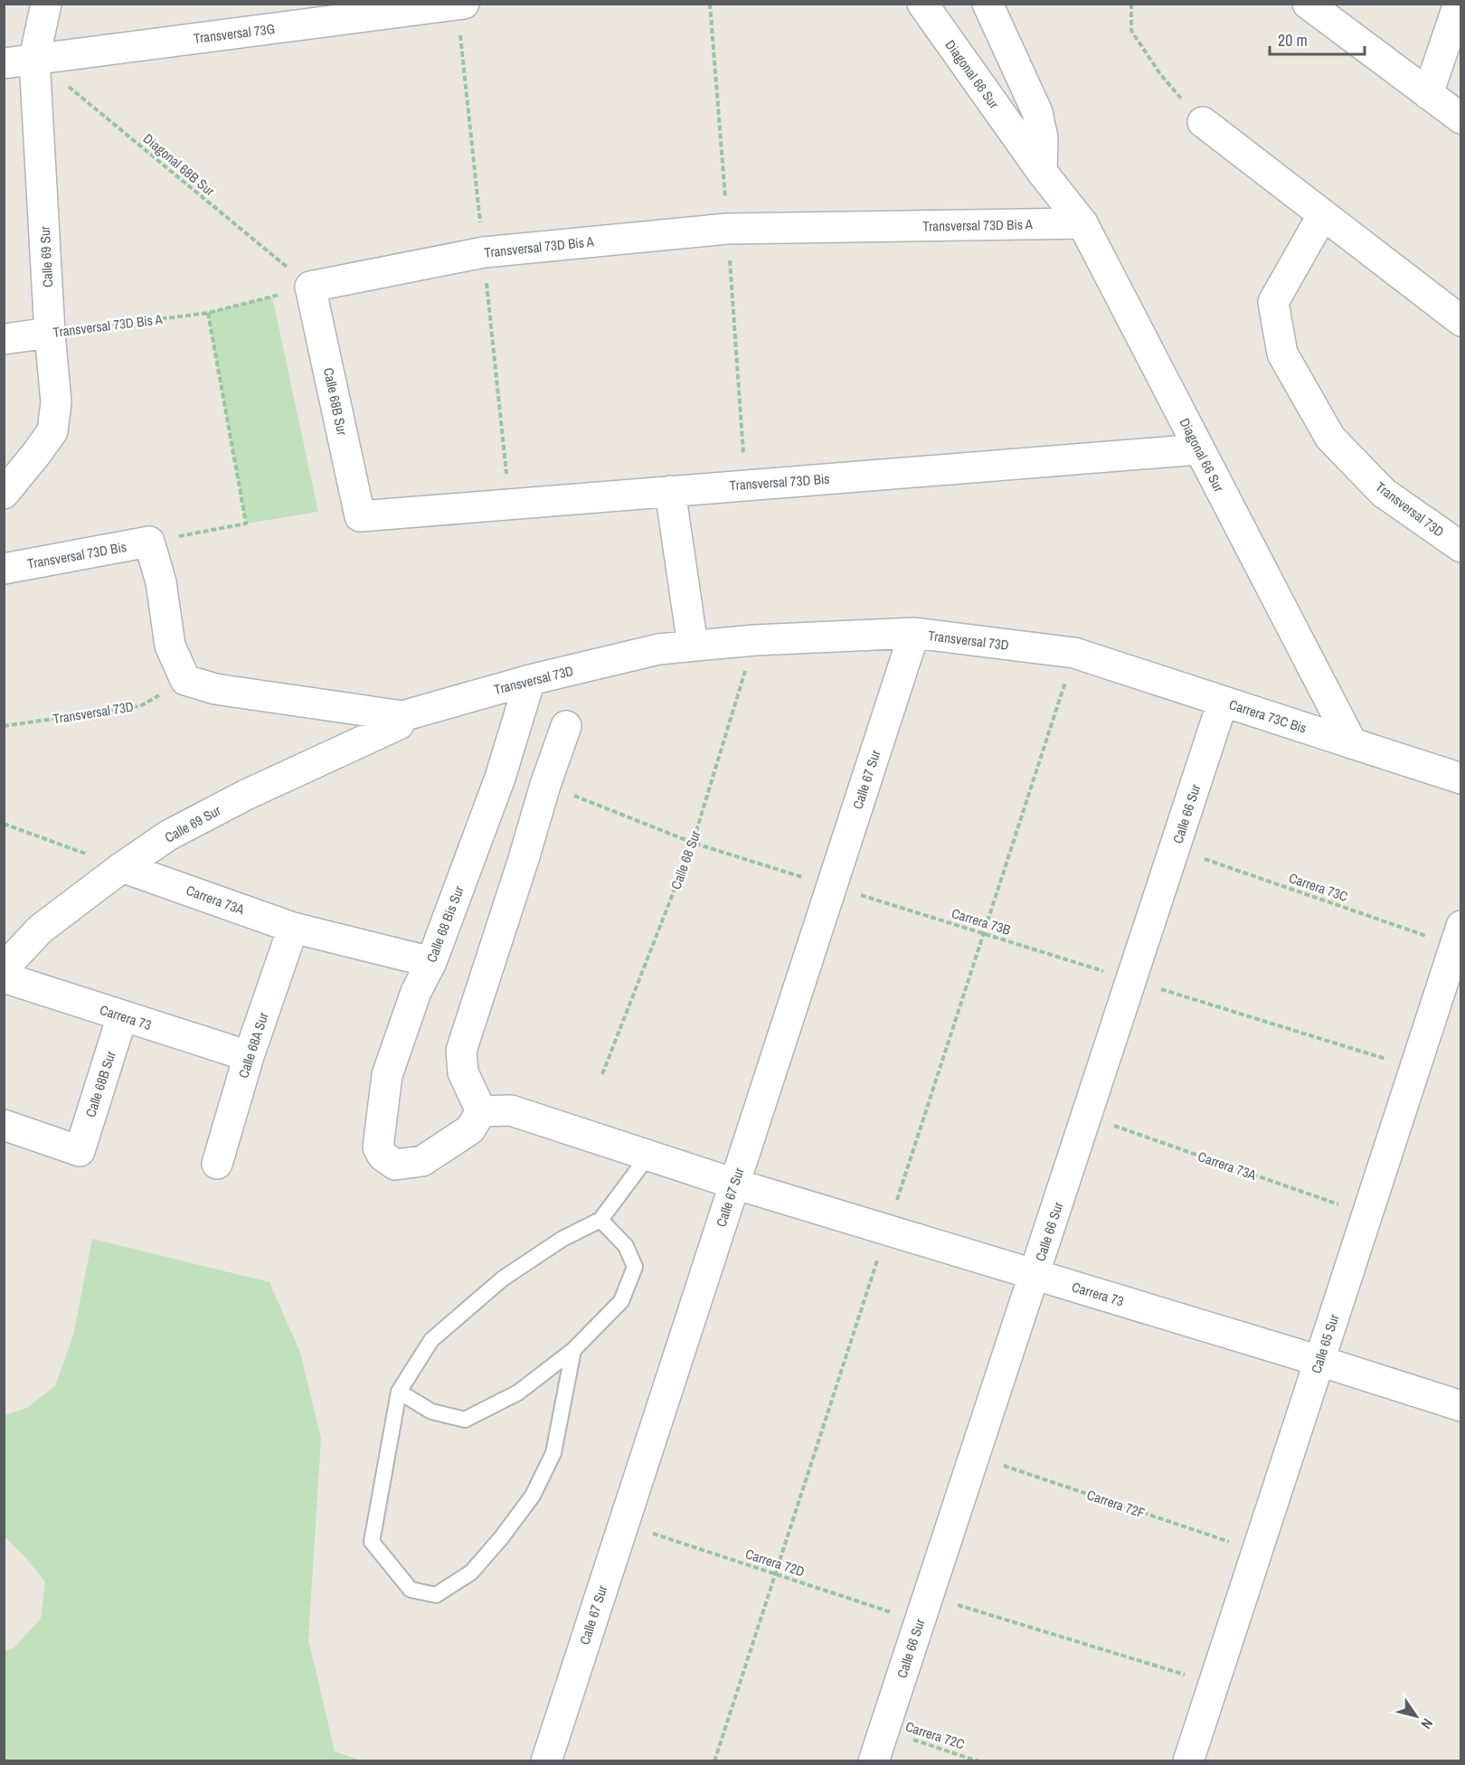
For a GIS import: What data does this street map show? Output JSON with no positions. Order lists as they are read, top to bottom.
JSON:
{
  "streets": {
    "street": [
      "Transversal 73G",
      "Diagonal 66 Sur",
      "Transversal 73D Bis A",
      "Calle 69 Sur",
      "Calle 68B Sur",
      "Transversal 73D Bis",
      "Transversal 73D",
      "Carrera 73C Bis",
      "Calle 67 Sur",
      "Calle 66 Sur",
      "Carrera 73A",
      "Calle 68 Bis Sur",
      "Carrera 73",
      "Calle 68A Sur",
      "Calle 65 Sur"
    ],
    "path": [
      "Diagonal 68B Sur",
      "Calle 68 Sur",
      "Carrera 73C",
      "Carrera 73B",
      "Carrera 72F",
      "Carrera 72D",
      "Carrera 72C"
    ]
  },
  "crossings": [
    ["Transversal 73G", "Diagonal 68B Sur"],
    ["Transversal 73G", "Calle 69 Sur"],
    ["Diagonal 66 Sur", "Transversal 73D Bis A"],
    ["Diagonal 66 Sur", "Transversal 73D Bis"],
    ["Diagonal 66 Sur", "Carrera 73C Bis"],
    ["Diagonal 68B Sur", "Transversal 73D Bis A"],
    ["Diagonal 68B Sur", "Calle 69 Sur"],
    ["Diagonal 68B Sur", "Calle 68B Sur"],
    ["Transversal 73D Bis A", "Calle 69 Sur"],
    ["Transversal 73D Bis A", "Calle 68B Sur"],
    ["Calle 69 Sur", "Transversal 73D"],
    ["Calle 69 Sur", "Carrera 73A"],
    ["Calle 68B Sur", "Transversal 73D Bis"],
    ["Calle 68B Sur", "Carrera 73"],
    ["Transversal 73D", "Carrera 73C Bis"],
    ["Transversal 73D", "Calle 67 Sur"],
    ["Transversal 73D", "Calle 68 Sur"],
    ["Transversal 73D", "Calle 68 Bis Sur"],
    ["Carrera 73C Bis", "Calle 66 Sur"],
    ["Calle 67 Sur", "Carrera 73B"],
    ["Calle 67 Sur", "Carrera 73"],
    ["Calle 67 Sur", "Carrera 72D"],
    ["Calle 66 Sur", "Carrera 73C"],
    ["Calle 66 Sur", "Carrera 73A"],
    ["Calle 66 Sur", "Carrera 73B"],
    ["Calle 66 Sur", "Carrera 73"],
    ["Calle 66 Sur", "Carrera 72F"],
    ["Calle 66 Sur", "Carrera 72D"],
    ["Calle 66 Sur", "Carrera 72C"],
    ["Calle 68 Sur", "Carrera 73B"],
    ["Carrera 73C", "Calle 65 Sur"],
    ["Carrera 73A", "Calle 68 Bis Sur"],
    ["Carrera 73A", "Calle 68A Sur"],
    ["Carrera 73A", "Calle 65 Sur"],
    ["Carrera 73B", "Calle 65 Sur"],
    ["Calle 68 Bis Sur", "Carrera 73"],
    ["Carrera 73", "Calle 68A Sur"],
    ["Carrera 73", "Calle 65 Sur"],
    ["Calle 65 Sur", "Carrera 72F"],
    ["Calle 65 Sur", "Carrera 72D"]
  ],
  "scale_bar": "20 m",
  "north": "bottom right"
}
